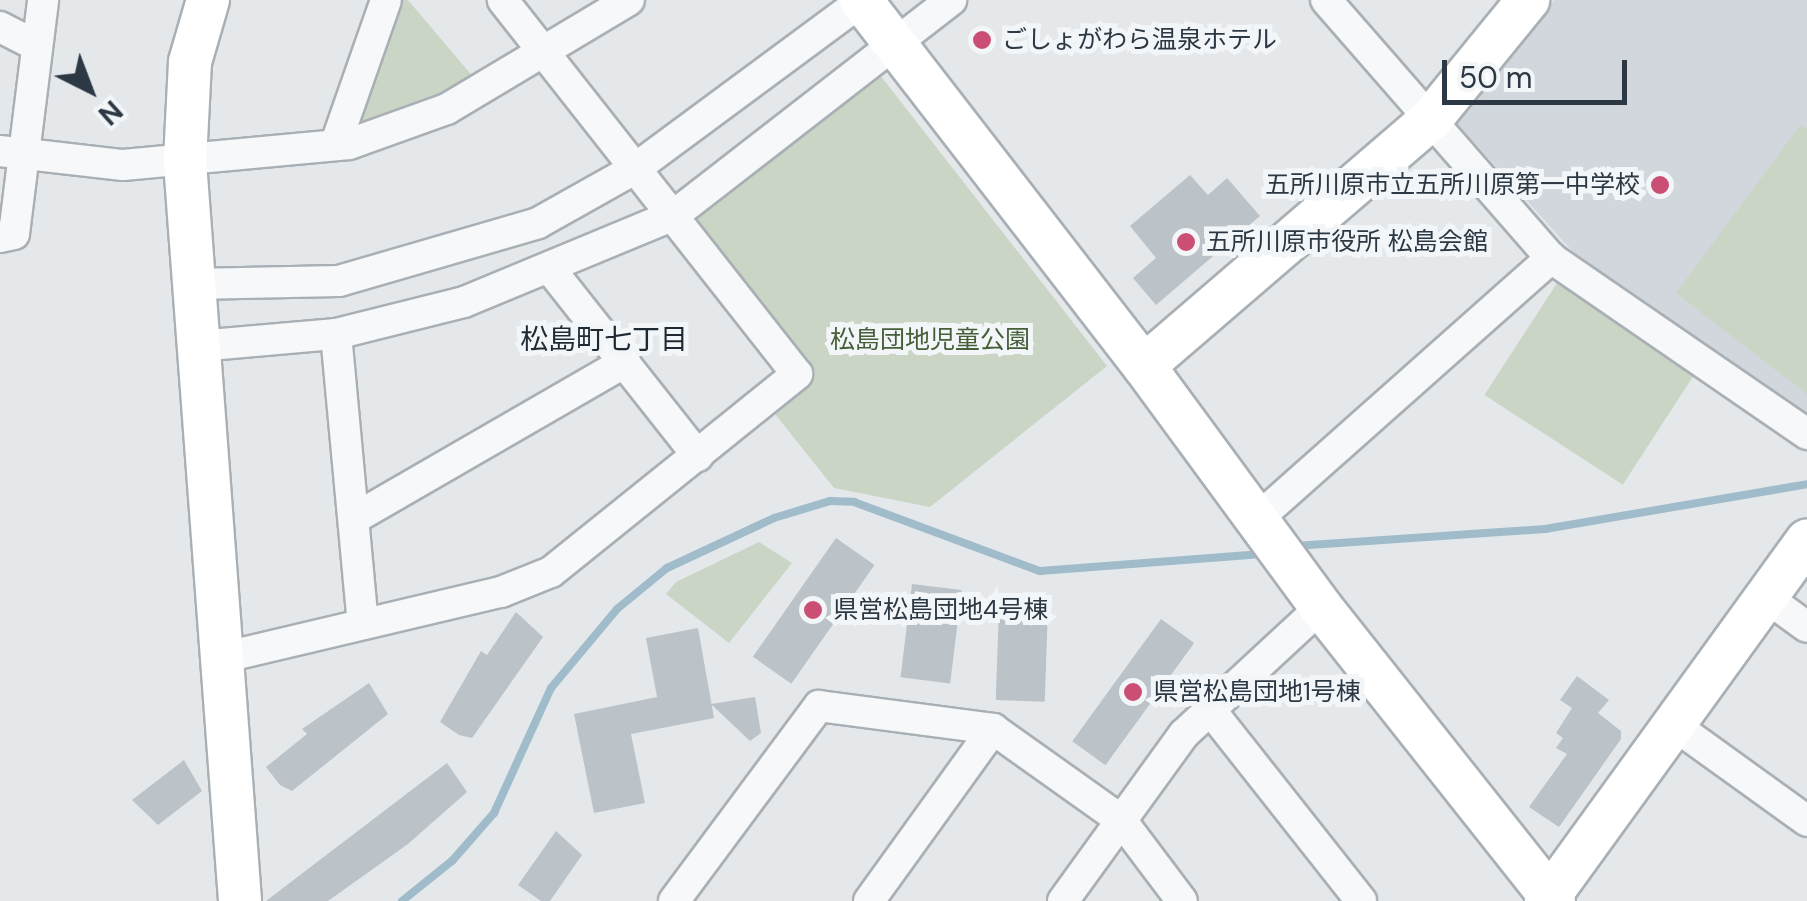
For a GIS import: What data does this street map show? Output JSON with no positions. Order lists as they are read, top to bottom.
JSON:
{
  "districts": ["松島町七丁目"],
  "parks": ["松島団地児童公園"],
  "places": [
    "ごしょがわら温泉ホテル",
    "五所川原市立五所川原第一中学校",
    "五所川原市役所 松島会館",
    "県営松島団地4号棟",
    "県営松島団地1号棟"
  ],
  "scale_bar": "50 m",
  "north": "bottom right"
}
